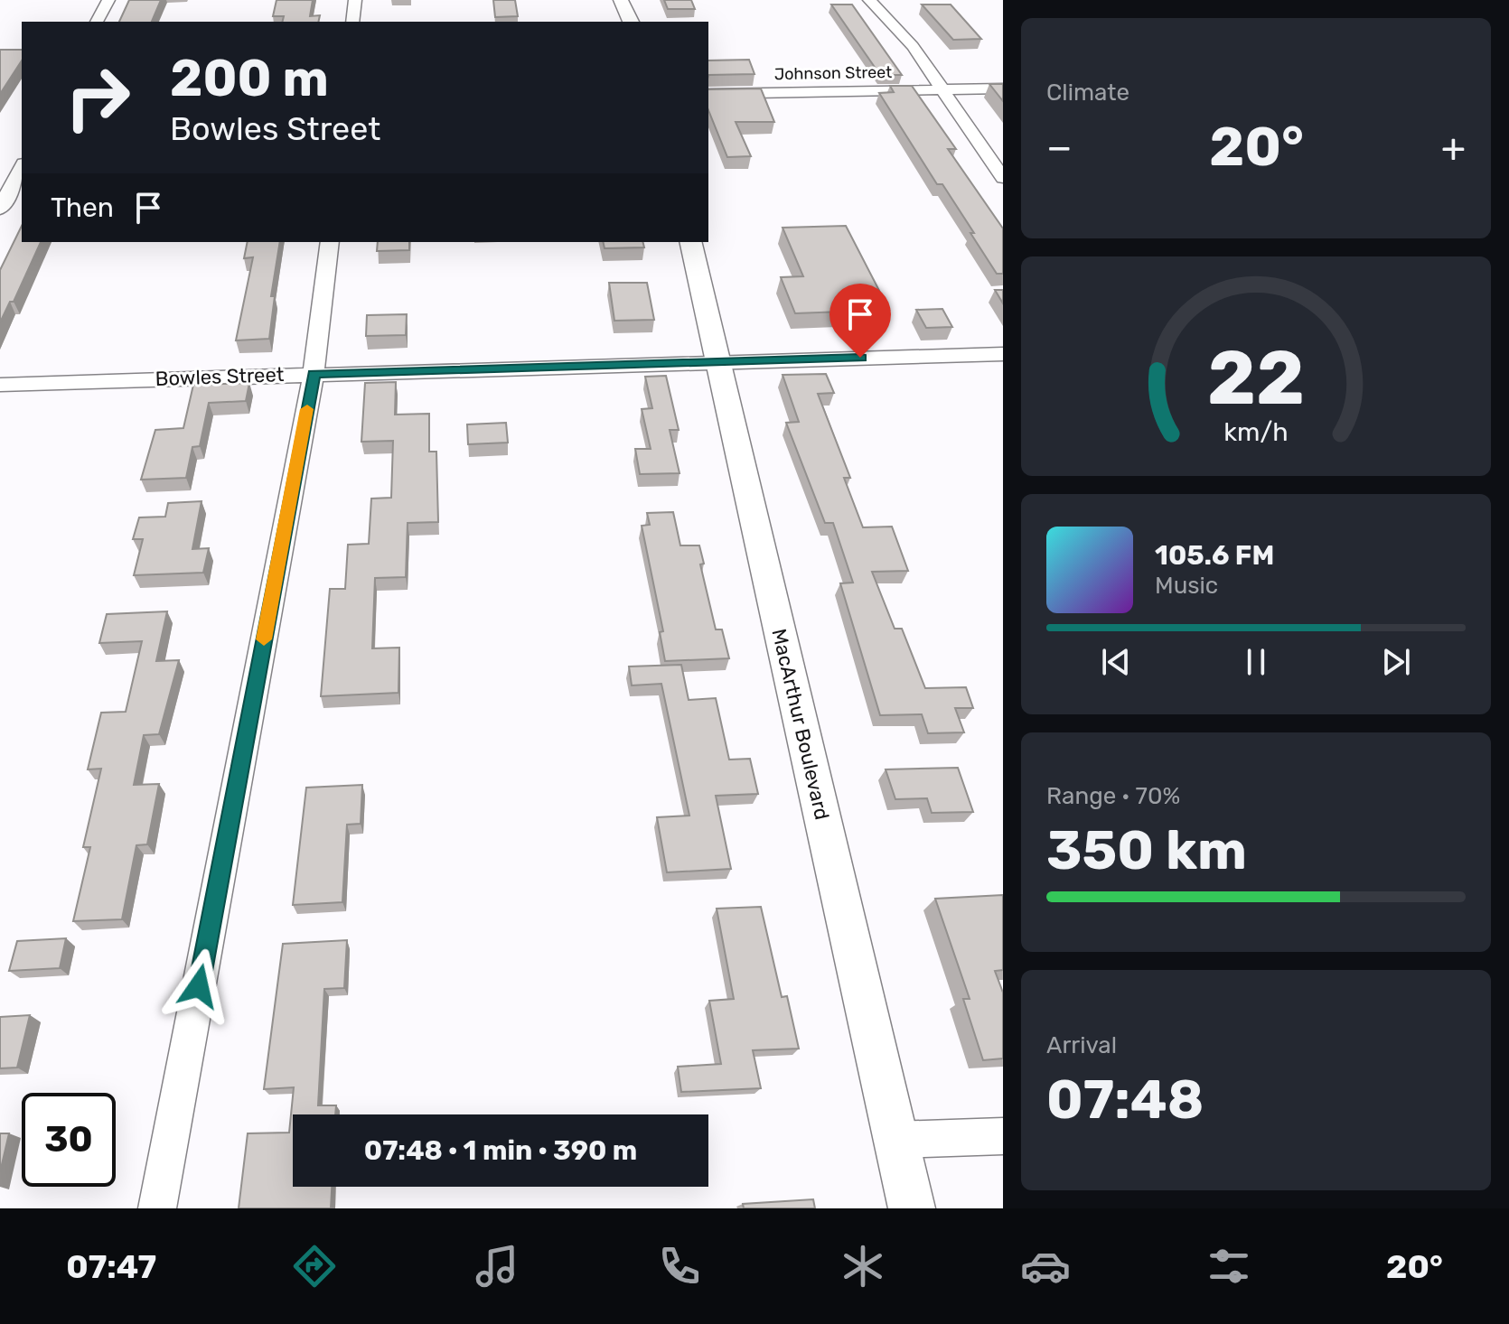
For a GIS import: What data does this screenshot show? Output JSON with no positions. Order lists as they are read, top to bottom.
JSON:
{
  "streets": {
    "main road": ["MacArthur Boulevard"],
    "street": ["Johnson Street", "Bowles Street"]
  },
  "crossings": [
    ["Bowles Street", "MacArthur Boulevard"]
  ],
  "page": {
    "tile": [
      "Climate",
      ["Range · 70%", "350 km"],
      ["Arrival", "07:48"]
    ],
    "turn": ["200 m", "Bowles Street"],
    "heat": ["−", "20°", "+"],
    "then": "Then",
    "song": ["105.6 FM", "Music"],
    "limit": "30",
    "trip": "07:48 · 1 min · 390 m",
    "tabs": ["07:47", "20°"],
    "gauge": ["22", "km/h"]
  }
}
